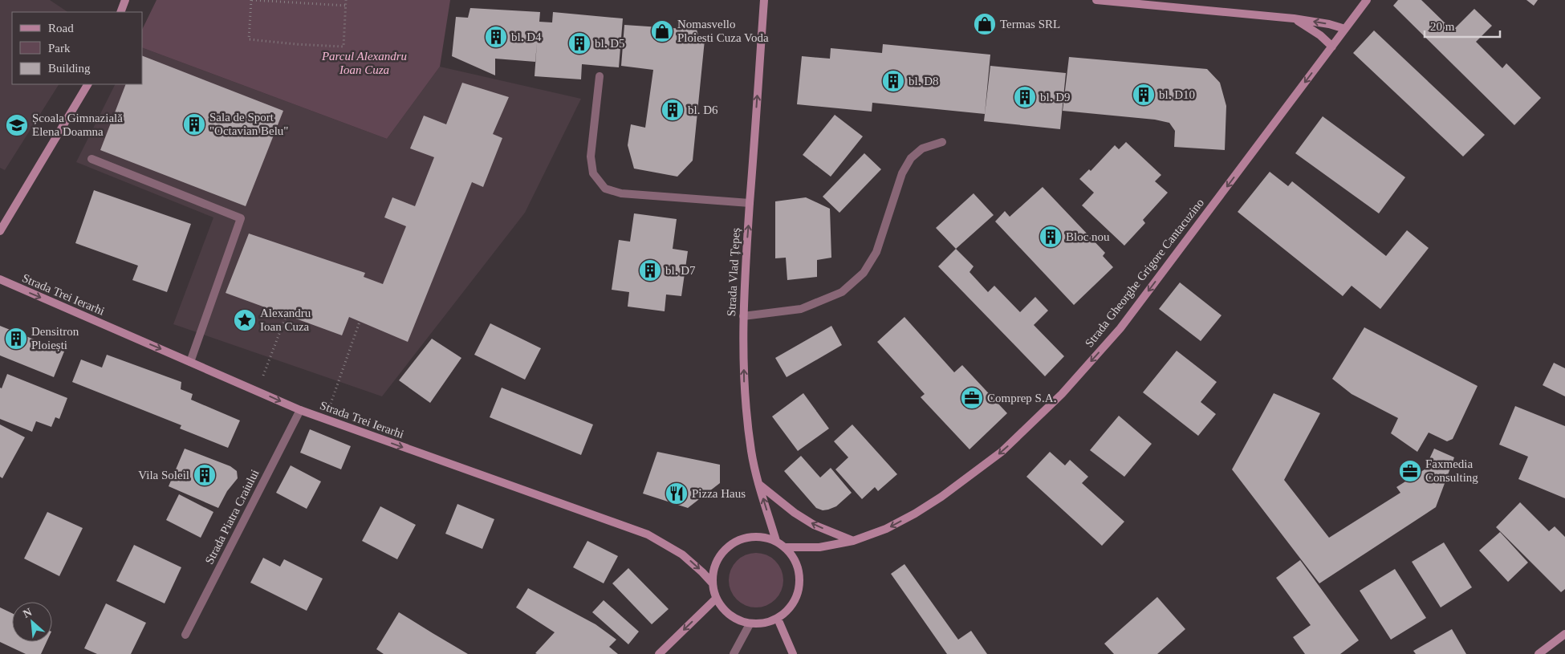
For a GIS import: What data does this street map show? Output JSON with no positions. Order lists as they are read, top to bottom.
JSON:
{
  "streets": {
    "main road": ["Strada Vlad Țepeș", "Strada Gheorghe Grigore Cantacuzino", "Strada Trei Ierarhi"],
    "street": ["Strada Piatra Craiului"]
  },
  "crossings": [
    ["Strada Vlad Țepeș", "Strada Gheorghe Grigore Cantacuzino"],
    ["Strada Vlad Țepeș", "Strada Trei Ierarhi"],
    ["Strada Gheorghe Grigore Cantacuzino", "Strada Trei Ierarhi"],
    ["Strada Trei Ierarhi", "Strada Piatra Craiului"]
  ],
  "one_way": ["Strada Vlad Țepeș", "Strada Gheorghe Grigore Cantacuzino", "Strada Trei Ierarhi"],
  "parks": ["Parcul Alexandru Ioan Cuza"],
  "places": {
    "shop": ["Termas SRL", "Nomasvello Ploiesti Cuza Voda"],
    "building": [
      "bl. D4",
      "bl. D5",
      "bl. D8",
      "bl. D10",
      "bl. D9",
      "bl. D6",
      "Sala de Sport \"Octavian Belu\"",
      "Bloc nou",
      "bl. D7",
      "Densitron Ploiești",
      "Vila Soleil"
    ],
    "school or university": ["Școala Gimnazială Elena Doamna"],
    "place": ["Alexandru Ioan Cuza"],
    "office": ["Comprep S.A.", "Faxmedia Consulting"],
    "restaurant": ["Pizza Haus"]
  },
  "legend": ["Road", "Park", "Building"],
  "scale_bar": "20 m",
  "north": "top left"
}
